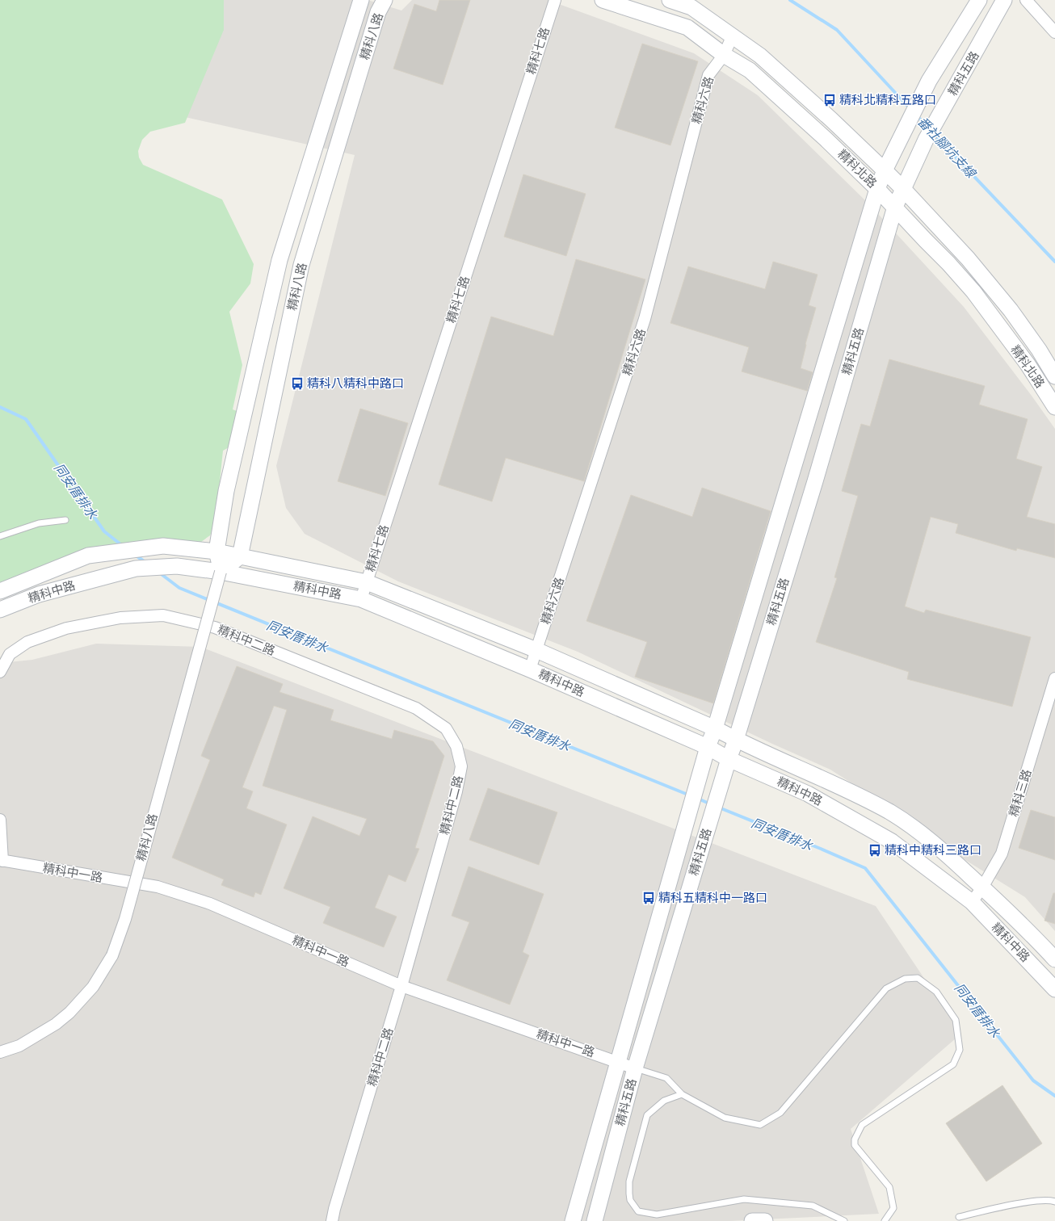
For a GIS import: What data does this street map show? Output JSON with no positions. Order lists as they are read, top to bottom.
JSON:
{
  "streets": {
    "street": [
      "精科八路",
      "精科七路",
      "精科五路",
      "精科六路",
      "精科北路",
      "精科中路",
      "精科中二路",
      "精科三路",
      "精科中一路"
    ]
  },
  "crossings": [
    ["精科八路", "精科中路"],
    ["精科七路", "精科中路"],
    ["精科五路", "精科北路"],
    ["精科五路", "精科中路"],
    ["精科五路", "精科中一路"],
    ["精科六路", "精科北路"],
    ["精科六路", "精科中路"],
    ["精科中路", "精科三路"],
    ["精科中二路", "精科中一路"]
  ],
  "water": ["番社腳坑支線", "同安厝排水"],
  "places": {
    "bus stop": [
      "精科北精科五路口",
      "精科八精科中路口",
      "精科中精科三路口",
      "精科五精科中一路口"
    ]
  }
}
